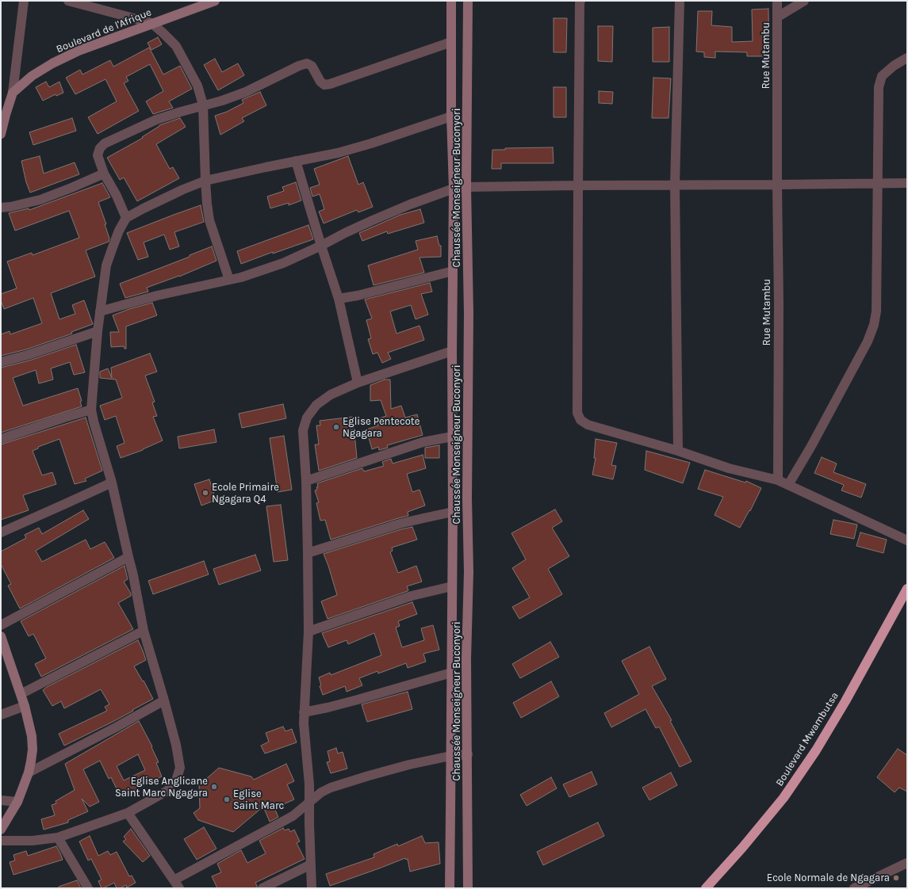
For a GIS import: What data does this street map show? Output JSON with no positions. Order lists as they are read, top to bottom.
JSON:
{
  "streets": {
    "highway": ["Boulevard Mwambutsa"],
    "street": ["Boulevard de l'Afrique", "Rue Mutambu", "Chaussée Monseigneur Buconyori"]
  },
  "places": [
    "Eglise Pentecote Ngagara",
    "Ecole Primaire Ngagara Q4",
    "Eglise Anglicane Saint Marc Ngagara",
    "Eglise Saint Marc",
    "Ecole Normale de Ngagara"
  ]
}
